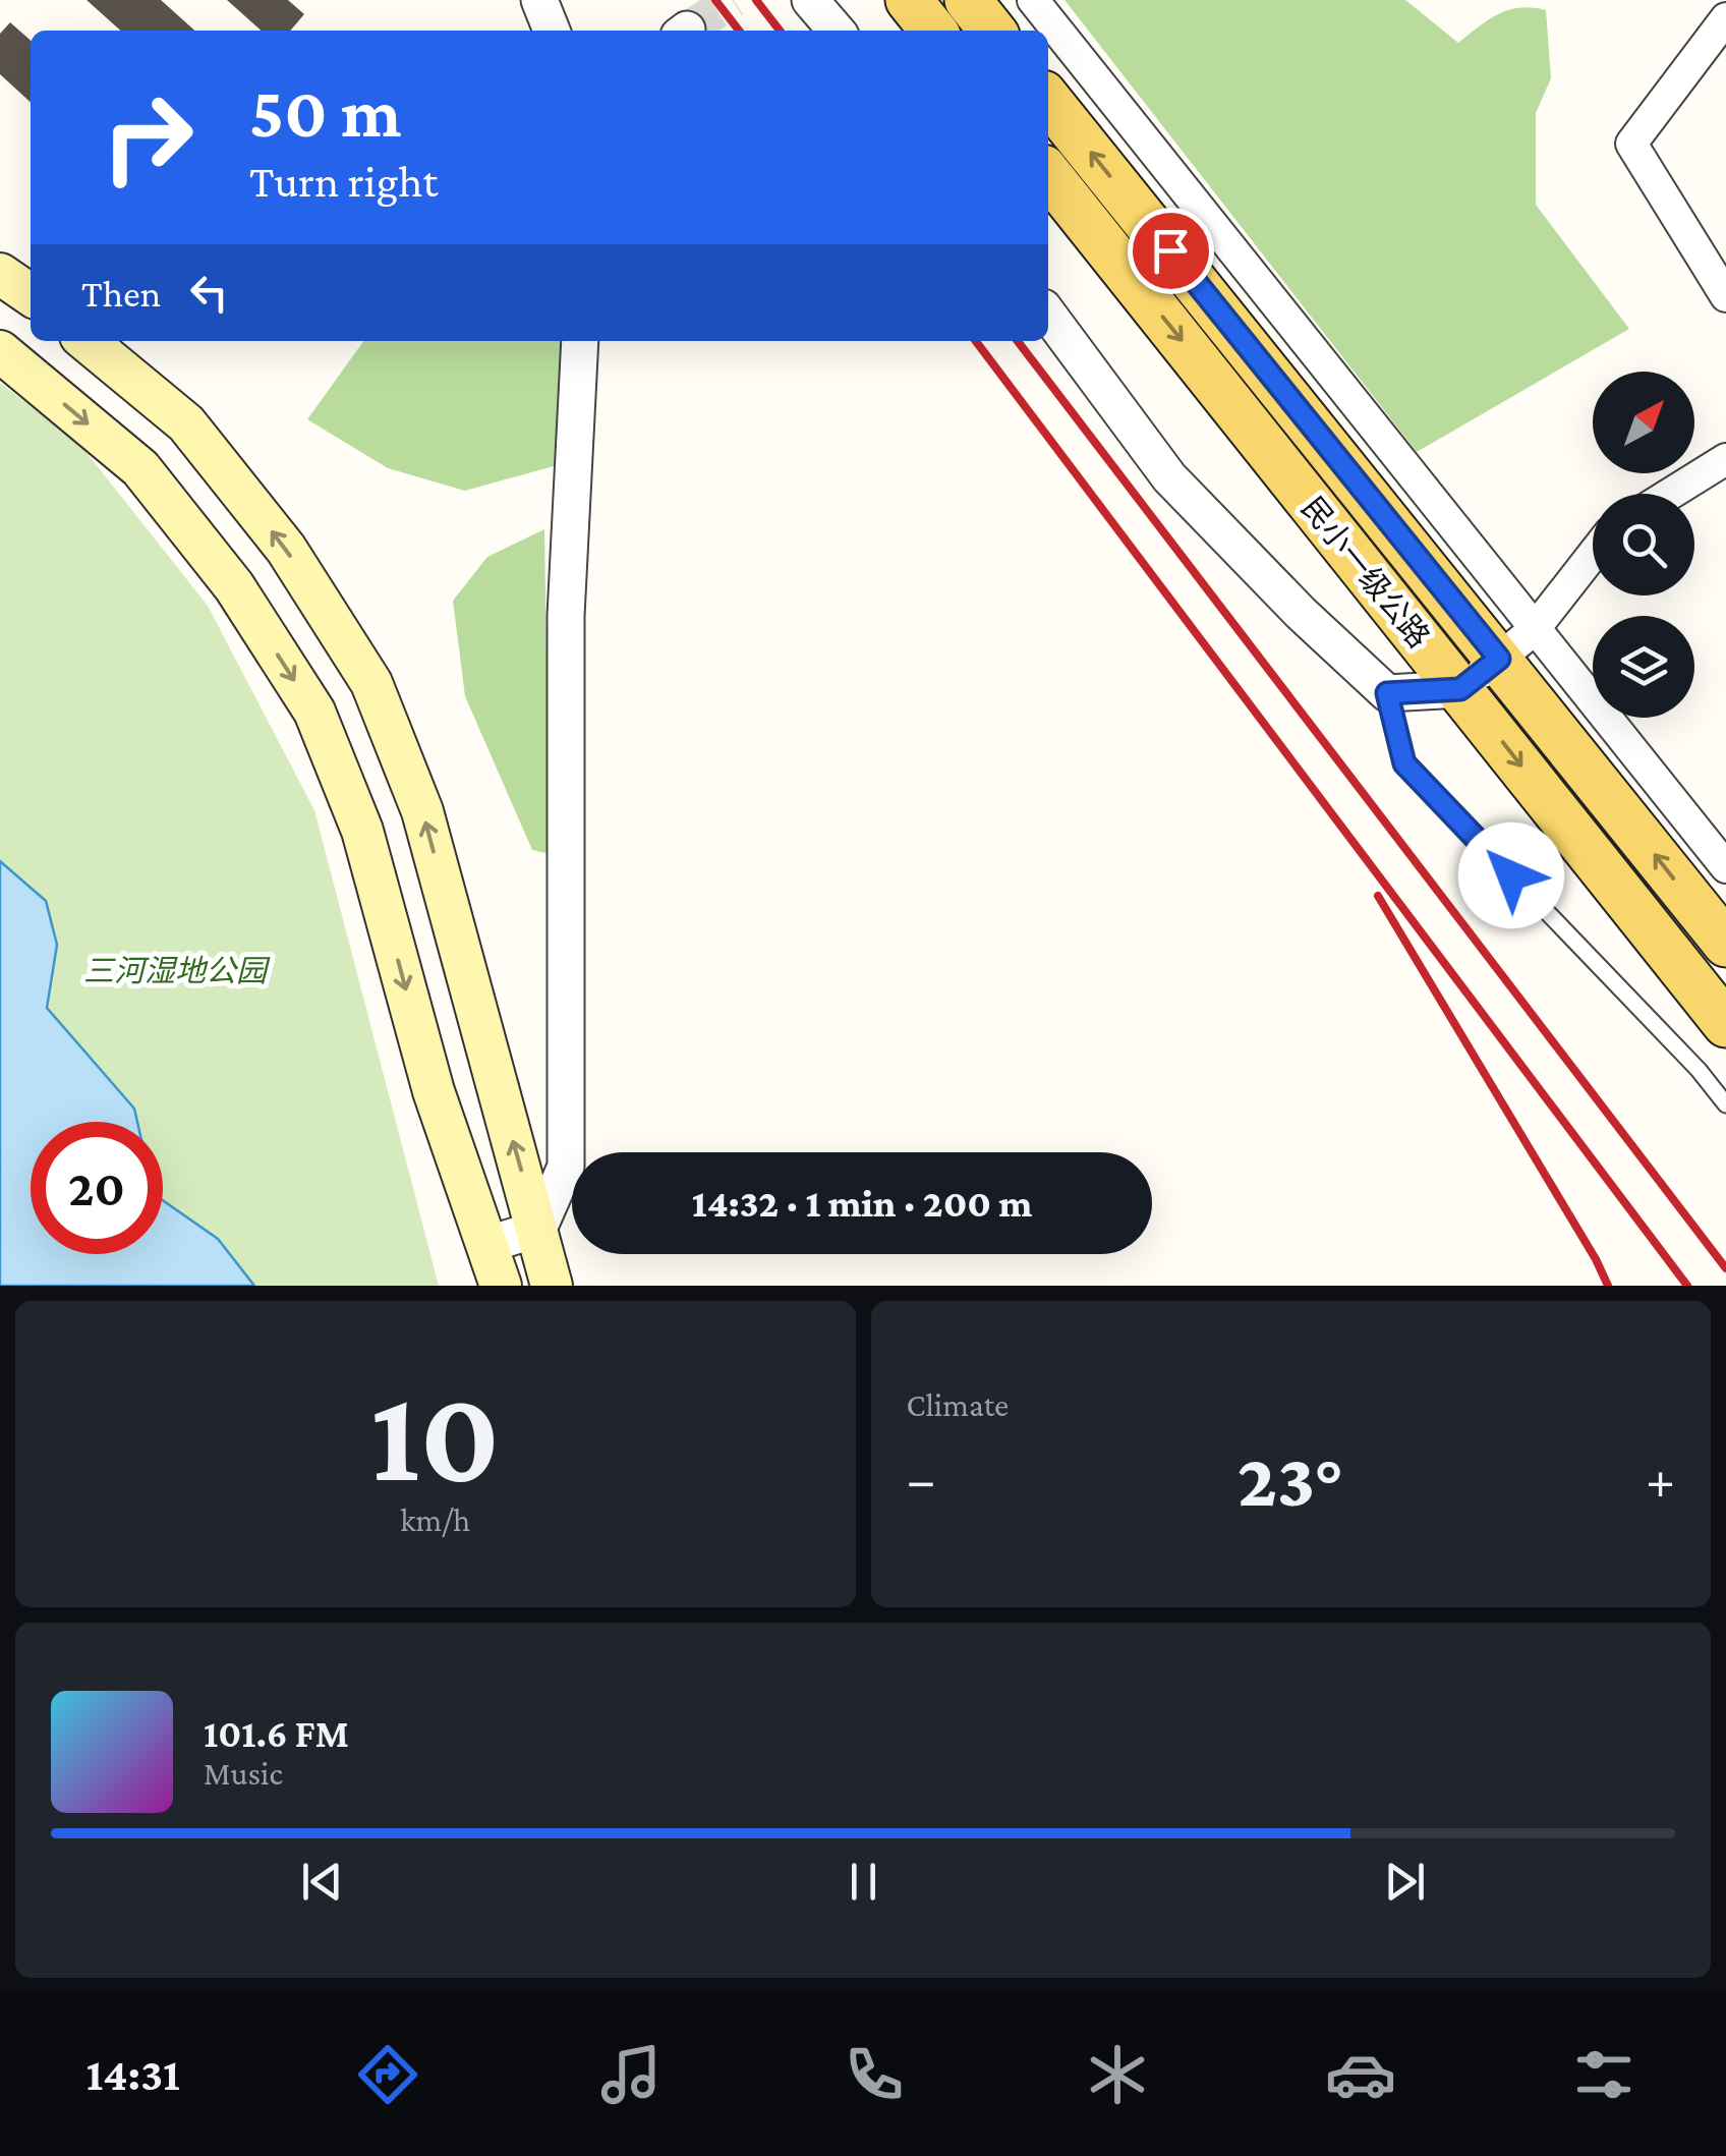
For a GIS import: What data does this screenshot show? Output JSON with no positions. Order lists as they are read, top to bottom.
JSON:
{
  "streets": {
    "main road": ["民小一级公路"]
  },
  "parks": ["三河湿地公园"],
  "north": "top right",
  "page": {
    "turn": ["50 m", "Turn right"],
    "then": "Then",
    "limit": "20",
    "trip": "14:32 · 1 min · 200 m",
    "tile": [
      ["10", "km/h"],
      "Climate"
    ],
    "heat": ["−", "23°", "+"],
    "song": ["101.6 FM", "Music"],
    "tabs": "14:31"
  }
}
